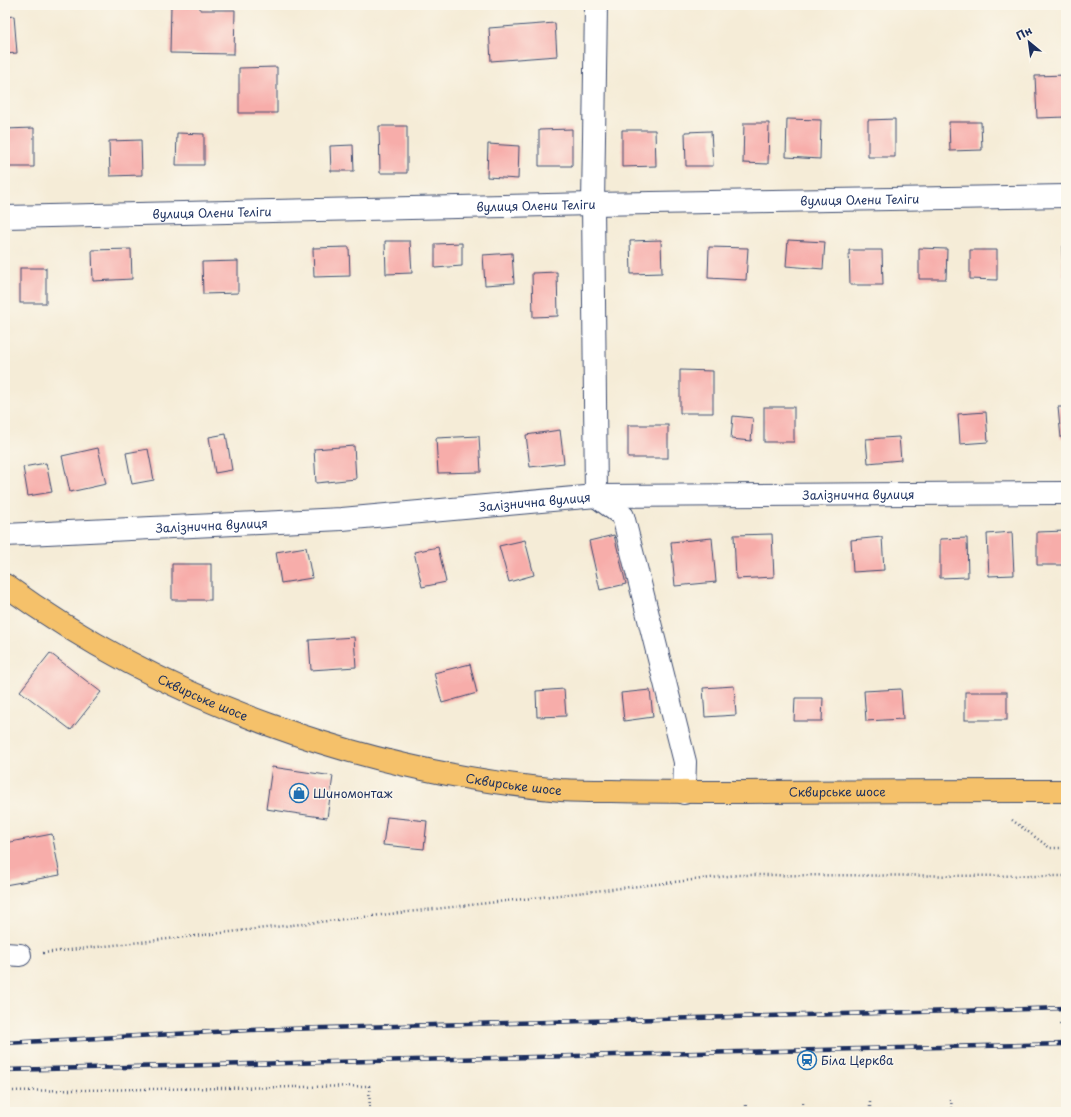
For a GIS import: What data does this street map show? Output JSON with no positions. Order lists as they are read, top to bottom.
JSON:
{
  "streets": {
    "main road": ["Сквирське шосе"],
    "street": ["вулиця Олени Теліги", "Залізнична вулиця"]
  },
  "places": {
    "shop": ["Шиномонтаж"],
    "station": ["Біла Церква"]
  },
  "north": "top left"
}
